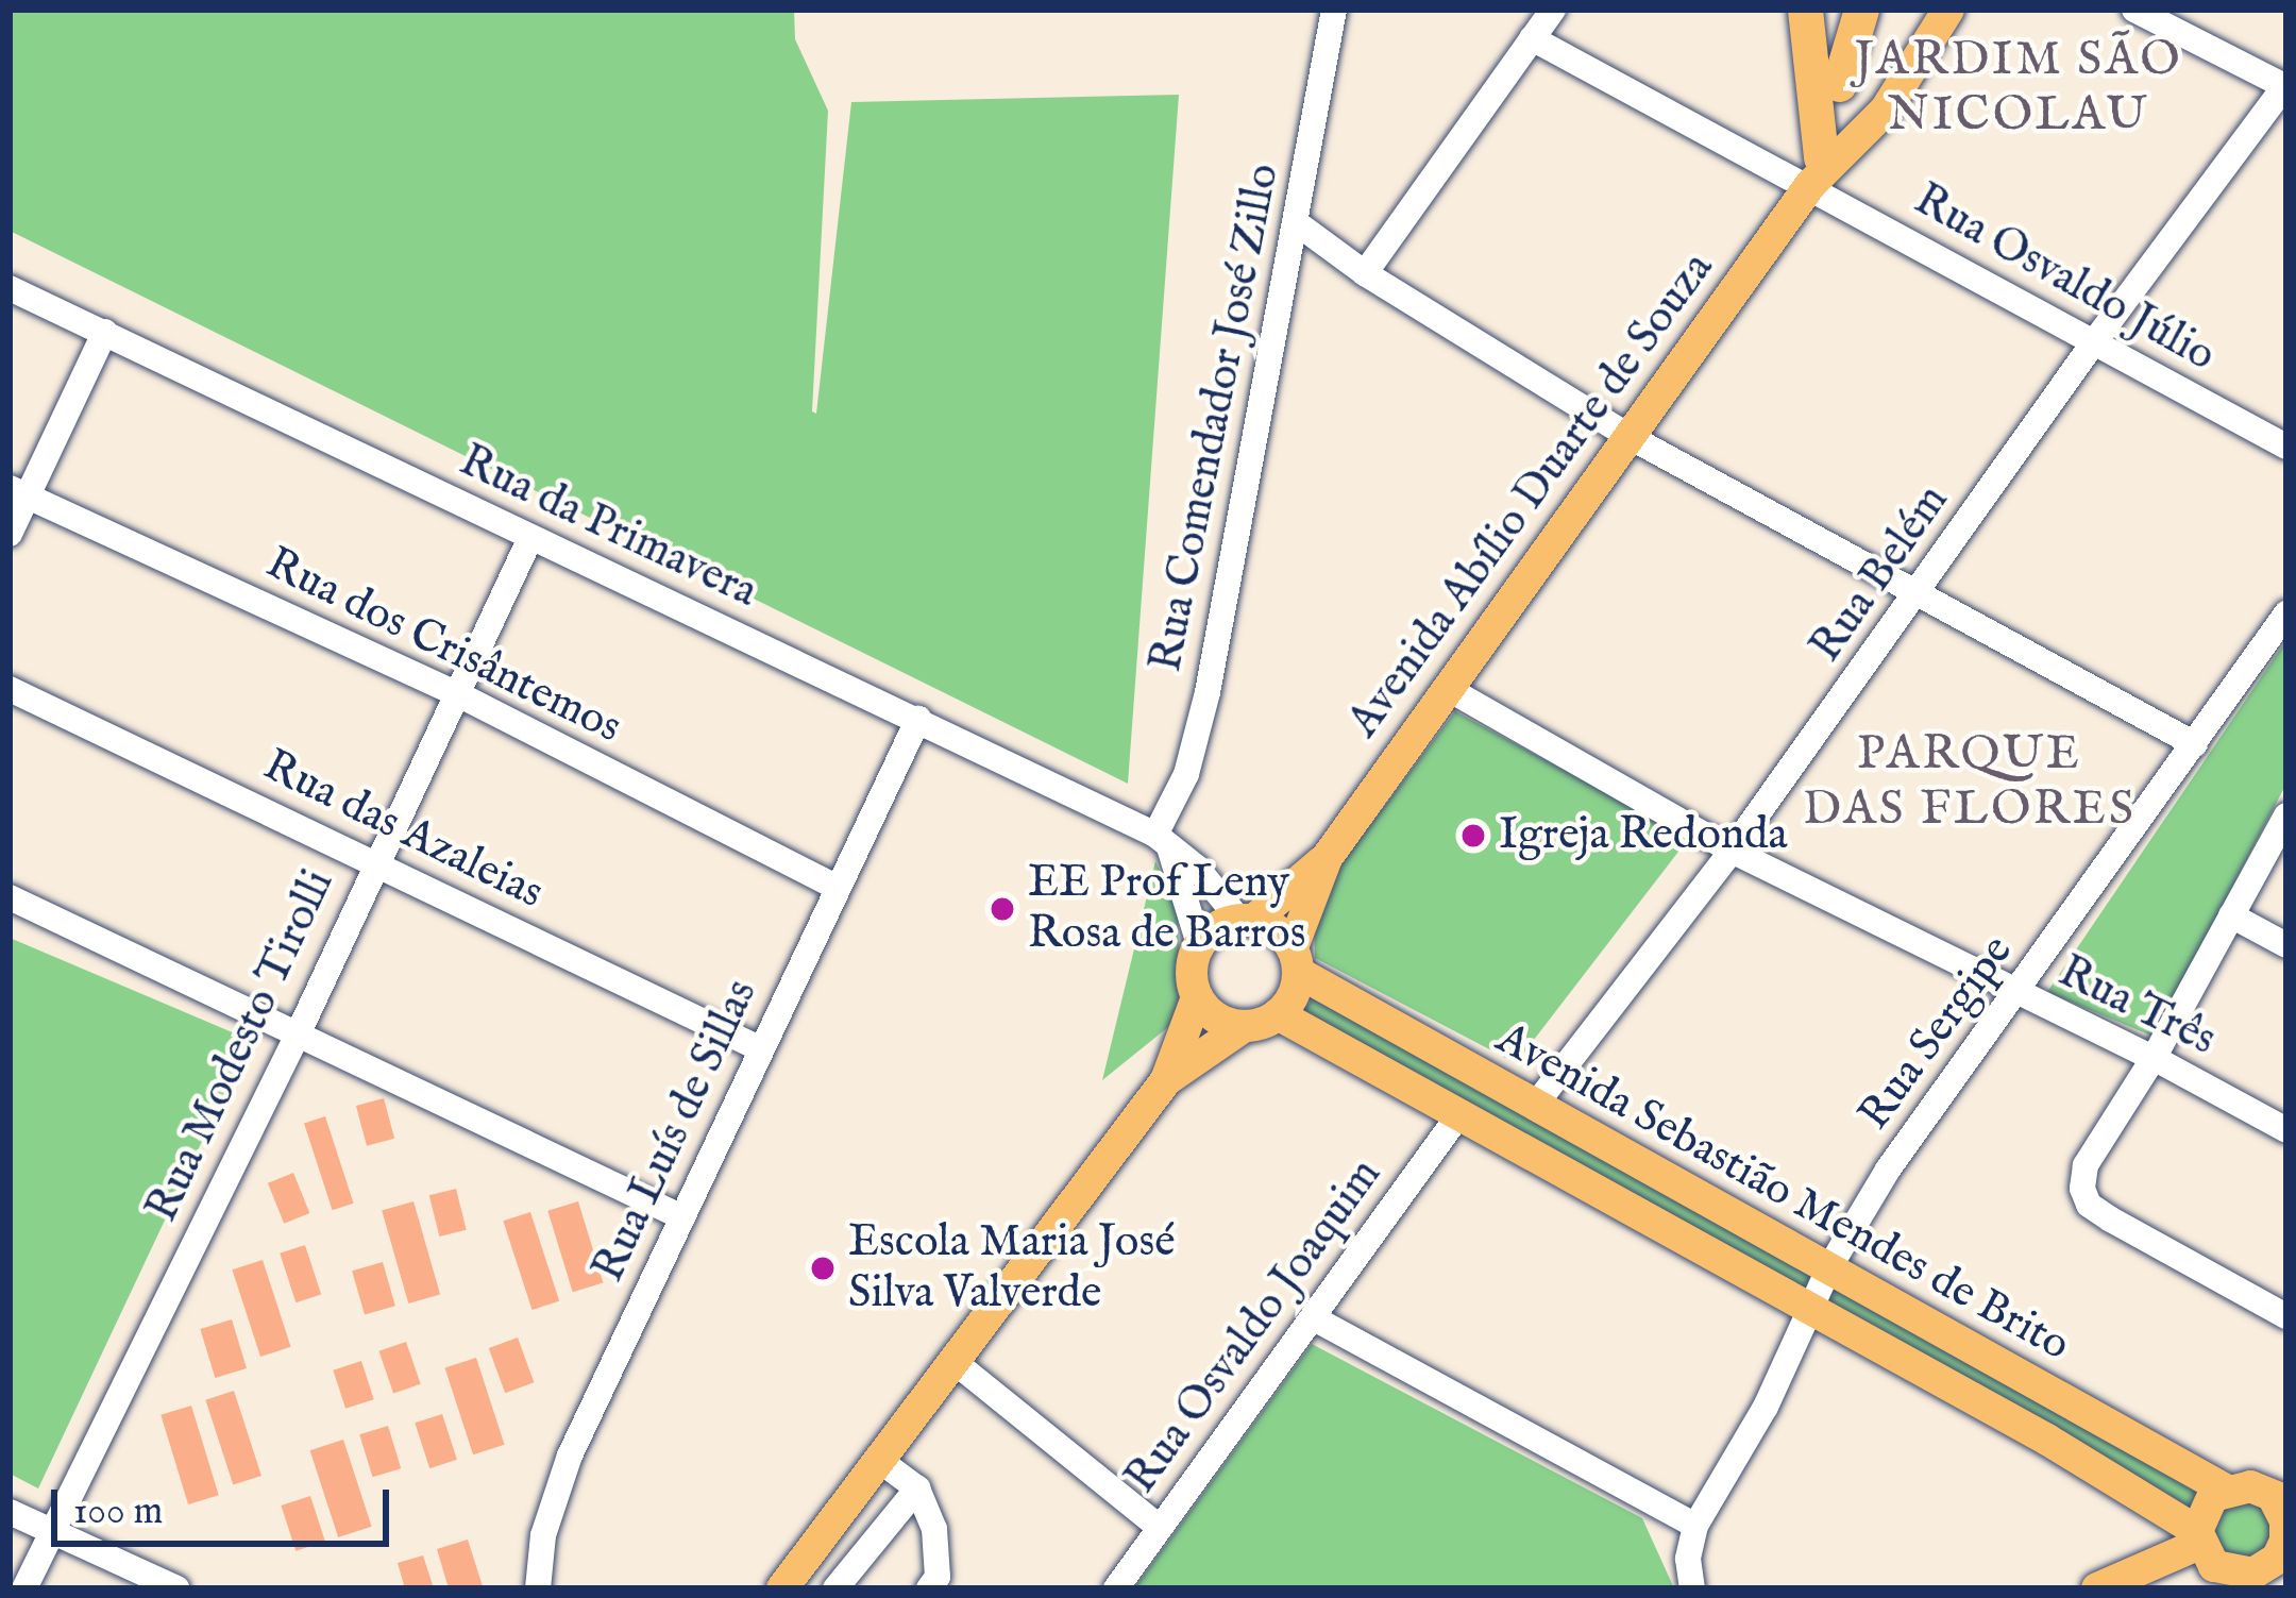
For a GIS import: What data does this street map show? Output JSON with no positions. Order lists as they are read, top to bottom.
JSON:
{
  "streets": {
    "main road": ["Avenida Abílio Duarte de Souza", "Avenida Sebastião Mendes de Brito"],
    "street": [
      "Rua Osvaldo Júlio",
      "Rua Comendador José Zillo",
      "Rua da Primavera",
      "Rua Belém",
      "Rua dos Crisântemos",
      "Rua das Azaleias",
      "Rua Três",
      "Rua Sergipe",
      "Rua Modesto Tirolli",
      "Rua Luís de Sillas",
      "Rua Osvaldo Joaquim"
    ]
  },
  "crossings": [
    ["Rua Osvaldo Júlio", "Avenida Abílio Duarte de Souza"],
    ["Rua Osvaldo Júlio", "Rua Belém"],
    ["Rua Comendador José Zillo", "Rua da Primavera"],
    ["Avenida Abílio Duarte de Souza", "Rua da Primavera"],
    ["Avenida Abílio Duarte de Souza", "Rua Três"],
    ["Avenida Abílio Duarte de Souza", "Avenida Sebastião Mendes de Brito"],
    ["Rua da Primavera", "Rua Modesto Tirolli"],
    ["Rua da Primavera", "Rua Luís de Sillas"],
    ["Rua da Primavera", "Avenida Sebastião Mendes de Brito"],
    ["Rua Belém", "Rua Três"],
    ["Rua Belém", "Avenida Sebastião Mendes de Brito"],
    ["Rua dos Crisântemos", "Rua Modesto Tirolli"],
    ["Rua dos Crisântemos", "Rua Luís de Sillas"],
    ["Rua das Azaleias", "Rua Modesto Tirolli"],
    ["Rua das Azaleias", "Rua Luís de Sillas"],
    ["Rua Três", "Rua Sergipe"],
    ["Rua Sergipe", "Avenida Sebastião Mendes de Brito"],
    ["Avenida Sebastião Mendes de Brito", "Rua Osvaldo Joaquim"]
  ],
  "districts": ["JARDIM SÃO NICOLAU", "PARQUE DAS FLORES"],
  "places": ["Igreja Redonda", "EE Prof Leny Rosa de Barros", "Escola Maria José Silva Valverde"],
  "scale_bar": "100 m"
}
